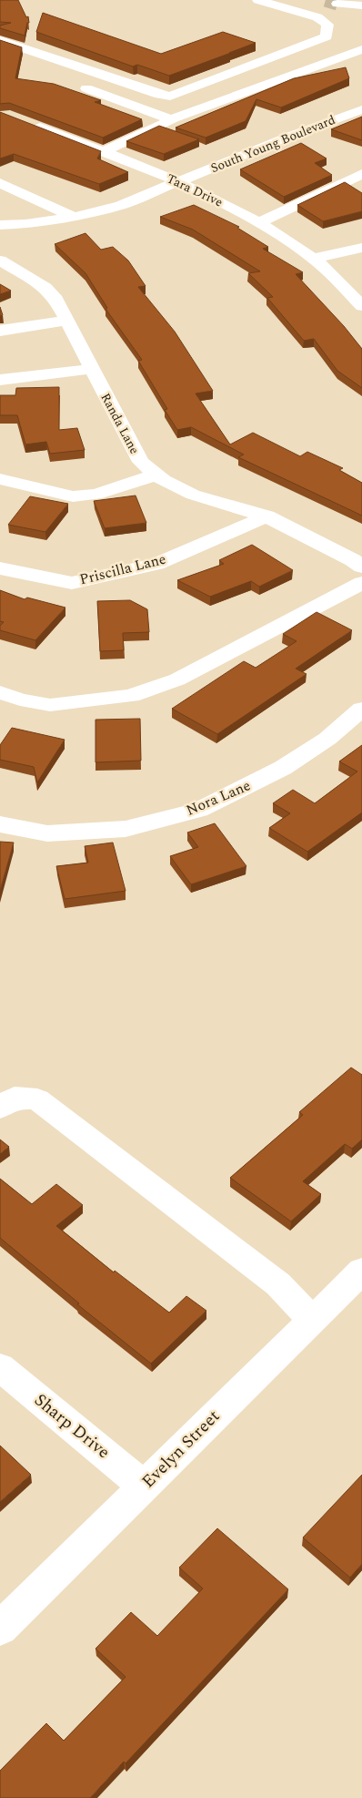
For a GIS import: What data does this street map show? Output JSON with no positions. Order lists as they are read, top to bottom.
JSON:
{
  "streets": {
    "street": [
      "South Young Boulevard",
      "Tara Drive",
      "Randa Lane",
      "Priscilla Lane",
      "Nora Lane",
      "Sharp Drive",
      "Evelyn Street"
    ]
  },
  "crossings": [
    ["South Young Boulevard", "Tara Drive"],
    ["Randa Lane", "Priscilla Lane"],
    ["Sharp Drive", "Evelyn Street"]
  ]
}
